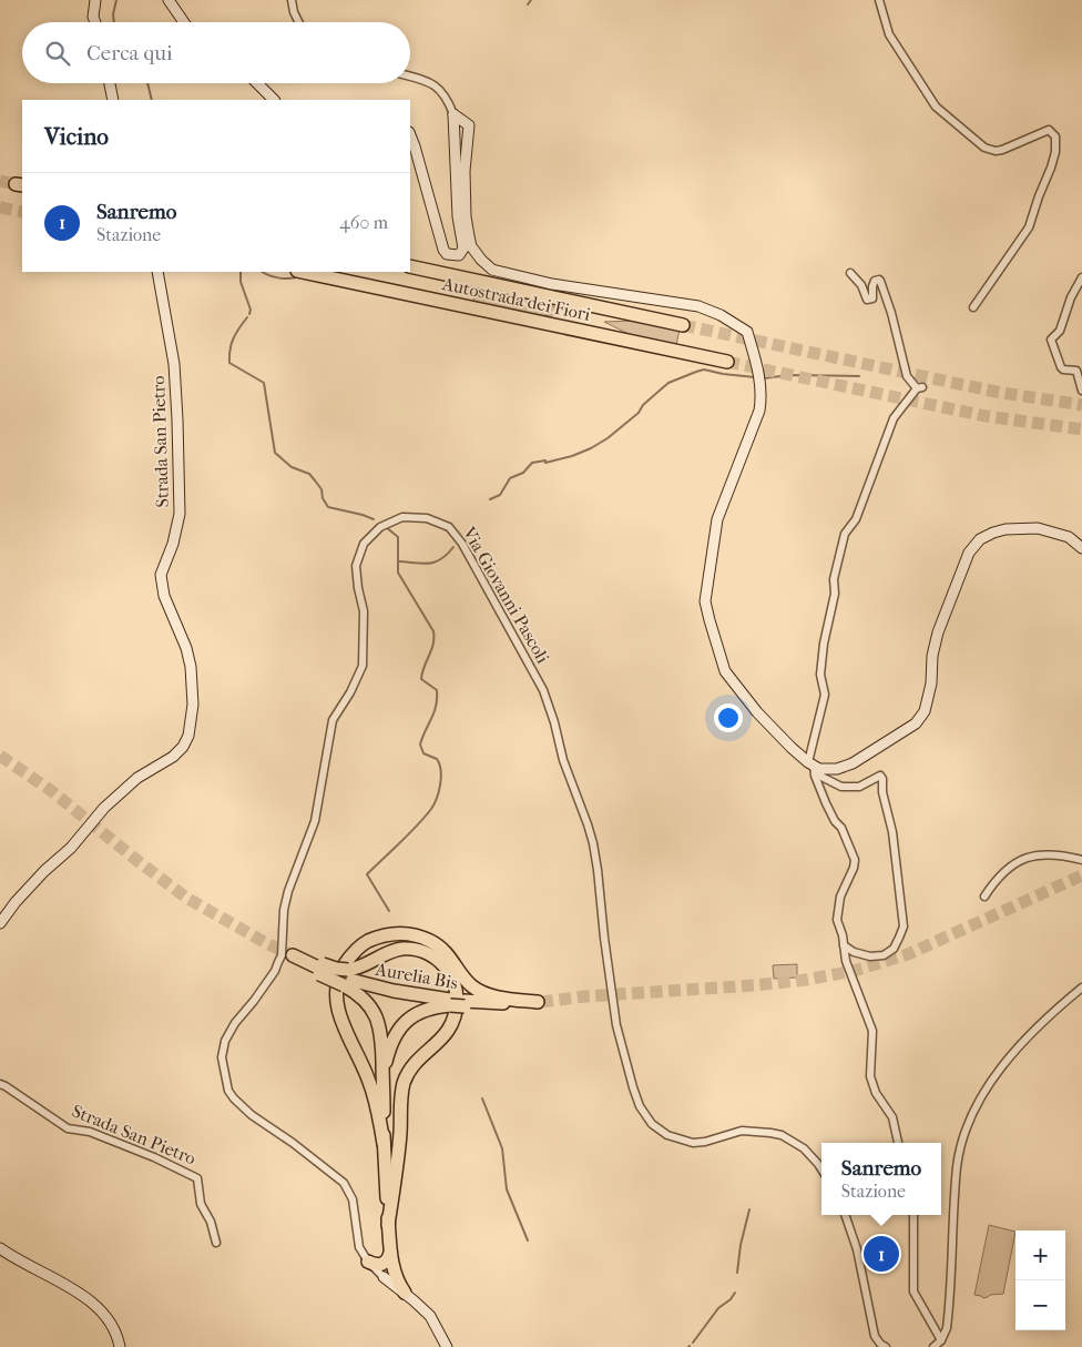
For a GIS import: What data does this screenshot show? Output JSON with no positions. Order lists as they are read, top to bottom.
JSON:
{
  "streets": {
    "highway": ["Autostrada dei Fiori", "Aurelia Bis"],
    "street": ["Strada San Pietro", "Via Giovanni Pascoli"]
  },
  "page": {
    "search": "Cerca qui",
    "heading": "Vicino",
    "list": [
      {
        "mark": "1",
        "name": "Sanremo",
        "note": "Stazione",
        "value": "460 m"
      }
    ],
    "popup": ["Sanremo", "Stazione"],
    "map_buttons": ["+", "−"],
    "pins": "1"
  }
}
